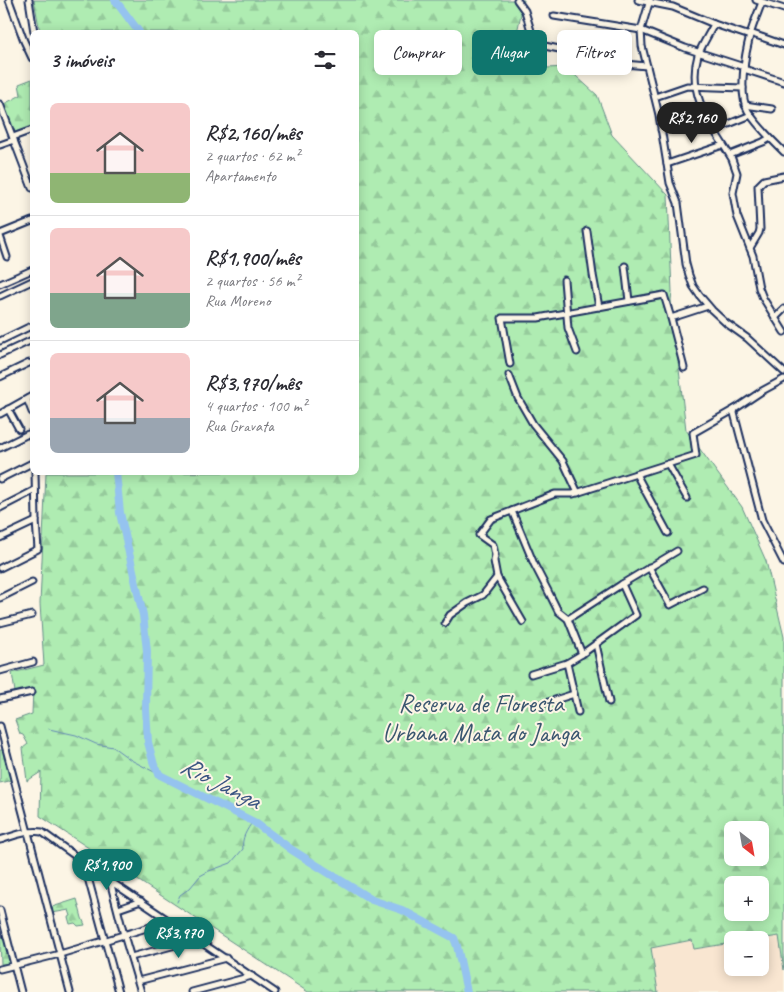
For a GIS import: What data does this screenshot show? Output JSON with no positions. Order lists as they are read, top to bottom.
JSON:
{
  "water": ["Rio Janga"],
  "parks": ["Reserva de Floresta Urbana Mata do Janga"],
  "north": "bottom right",
  "page": {
    "chip": ["Comprar", "Alugar", "Filtros"],
    "heading": "3 imóveis",
    "list": [
      {
        "name": "R$2,160/mês",
        "note": "2 quartos · 62 m² · Apartamento"
      },
      {
        "name": "R$1,900/mês",
        "note": "2 quartos · 56 m² · Rua Moreno"
      },
      {
        "name": "R$3,970/mês",
        "note": "4 quartos · 100 m² · Rua Gravata"
      }
    ],
    "price": ["R$2,160", "R$1,900", "R$3,970"],
    "map_buttons": ["+", "−"]
  }
}
